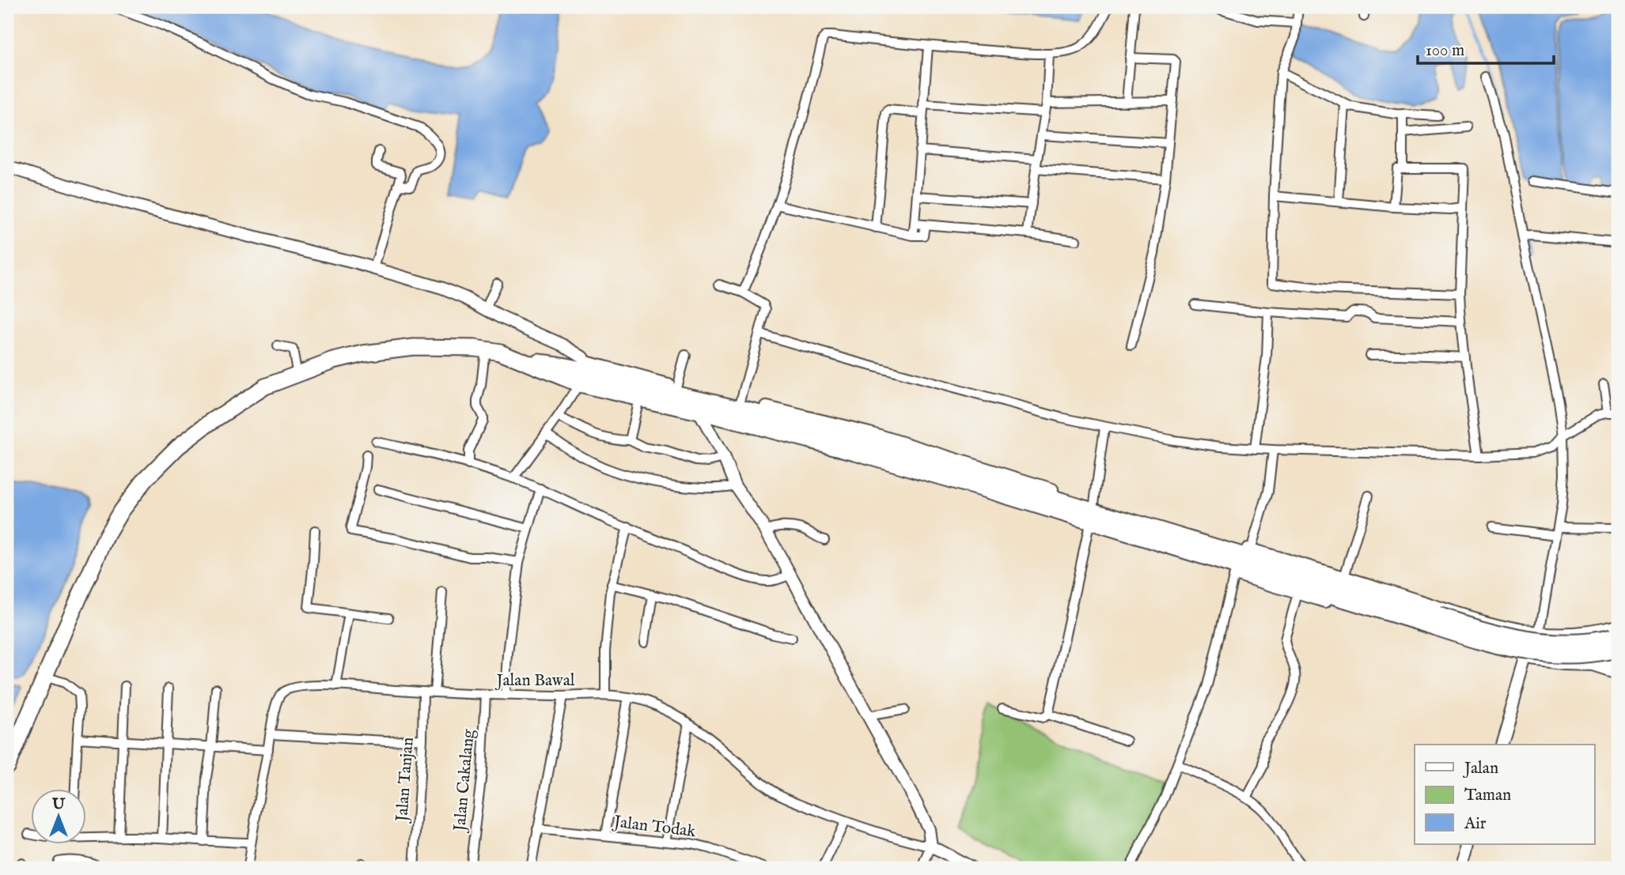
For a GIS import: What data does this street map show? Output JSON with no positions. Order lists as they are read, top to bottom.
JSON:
{
  "streets": {
    "street": [
      "Jalan Bawal",
      "Jalan Tanjan",
      "Jalan Cakalang",
      "Jalan Todak"
    ]
  },
  "crossings": [
    ["Jalan Bawal", "Jalan Tanjan"],
    ["Jalan Bawal", "Jalan Cakalang"]
  ],
  "legend": ["Jalan", "Taman", "Air"],
  "scale_bar": "100 m",
  "north": "top"
}
